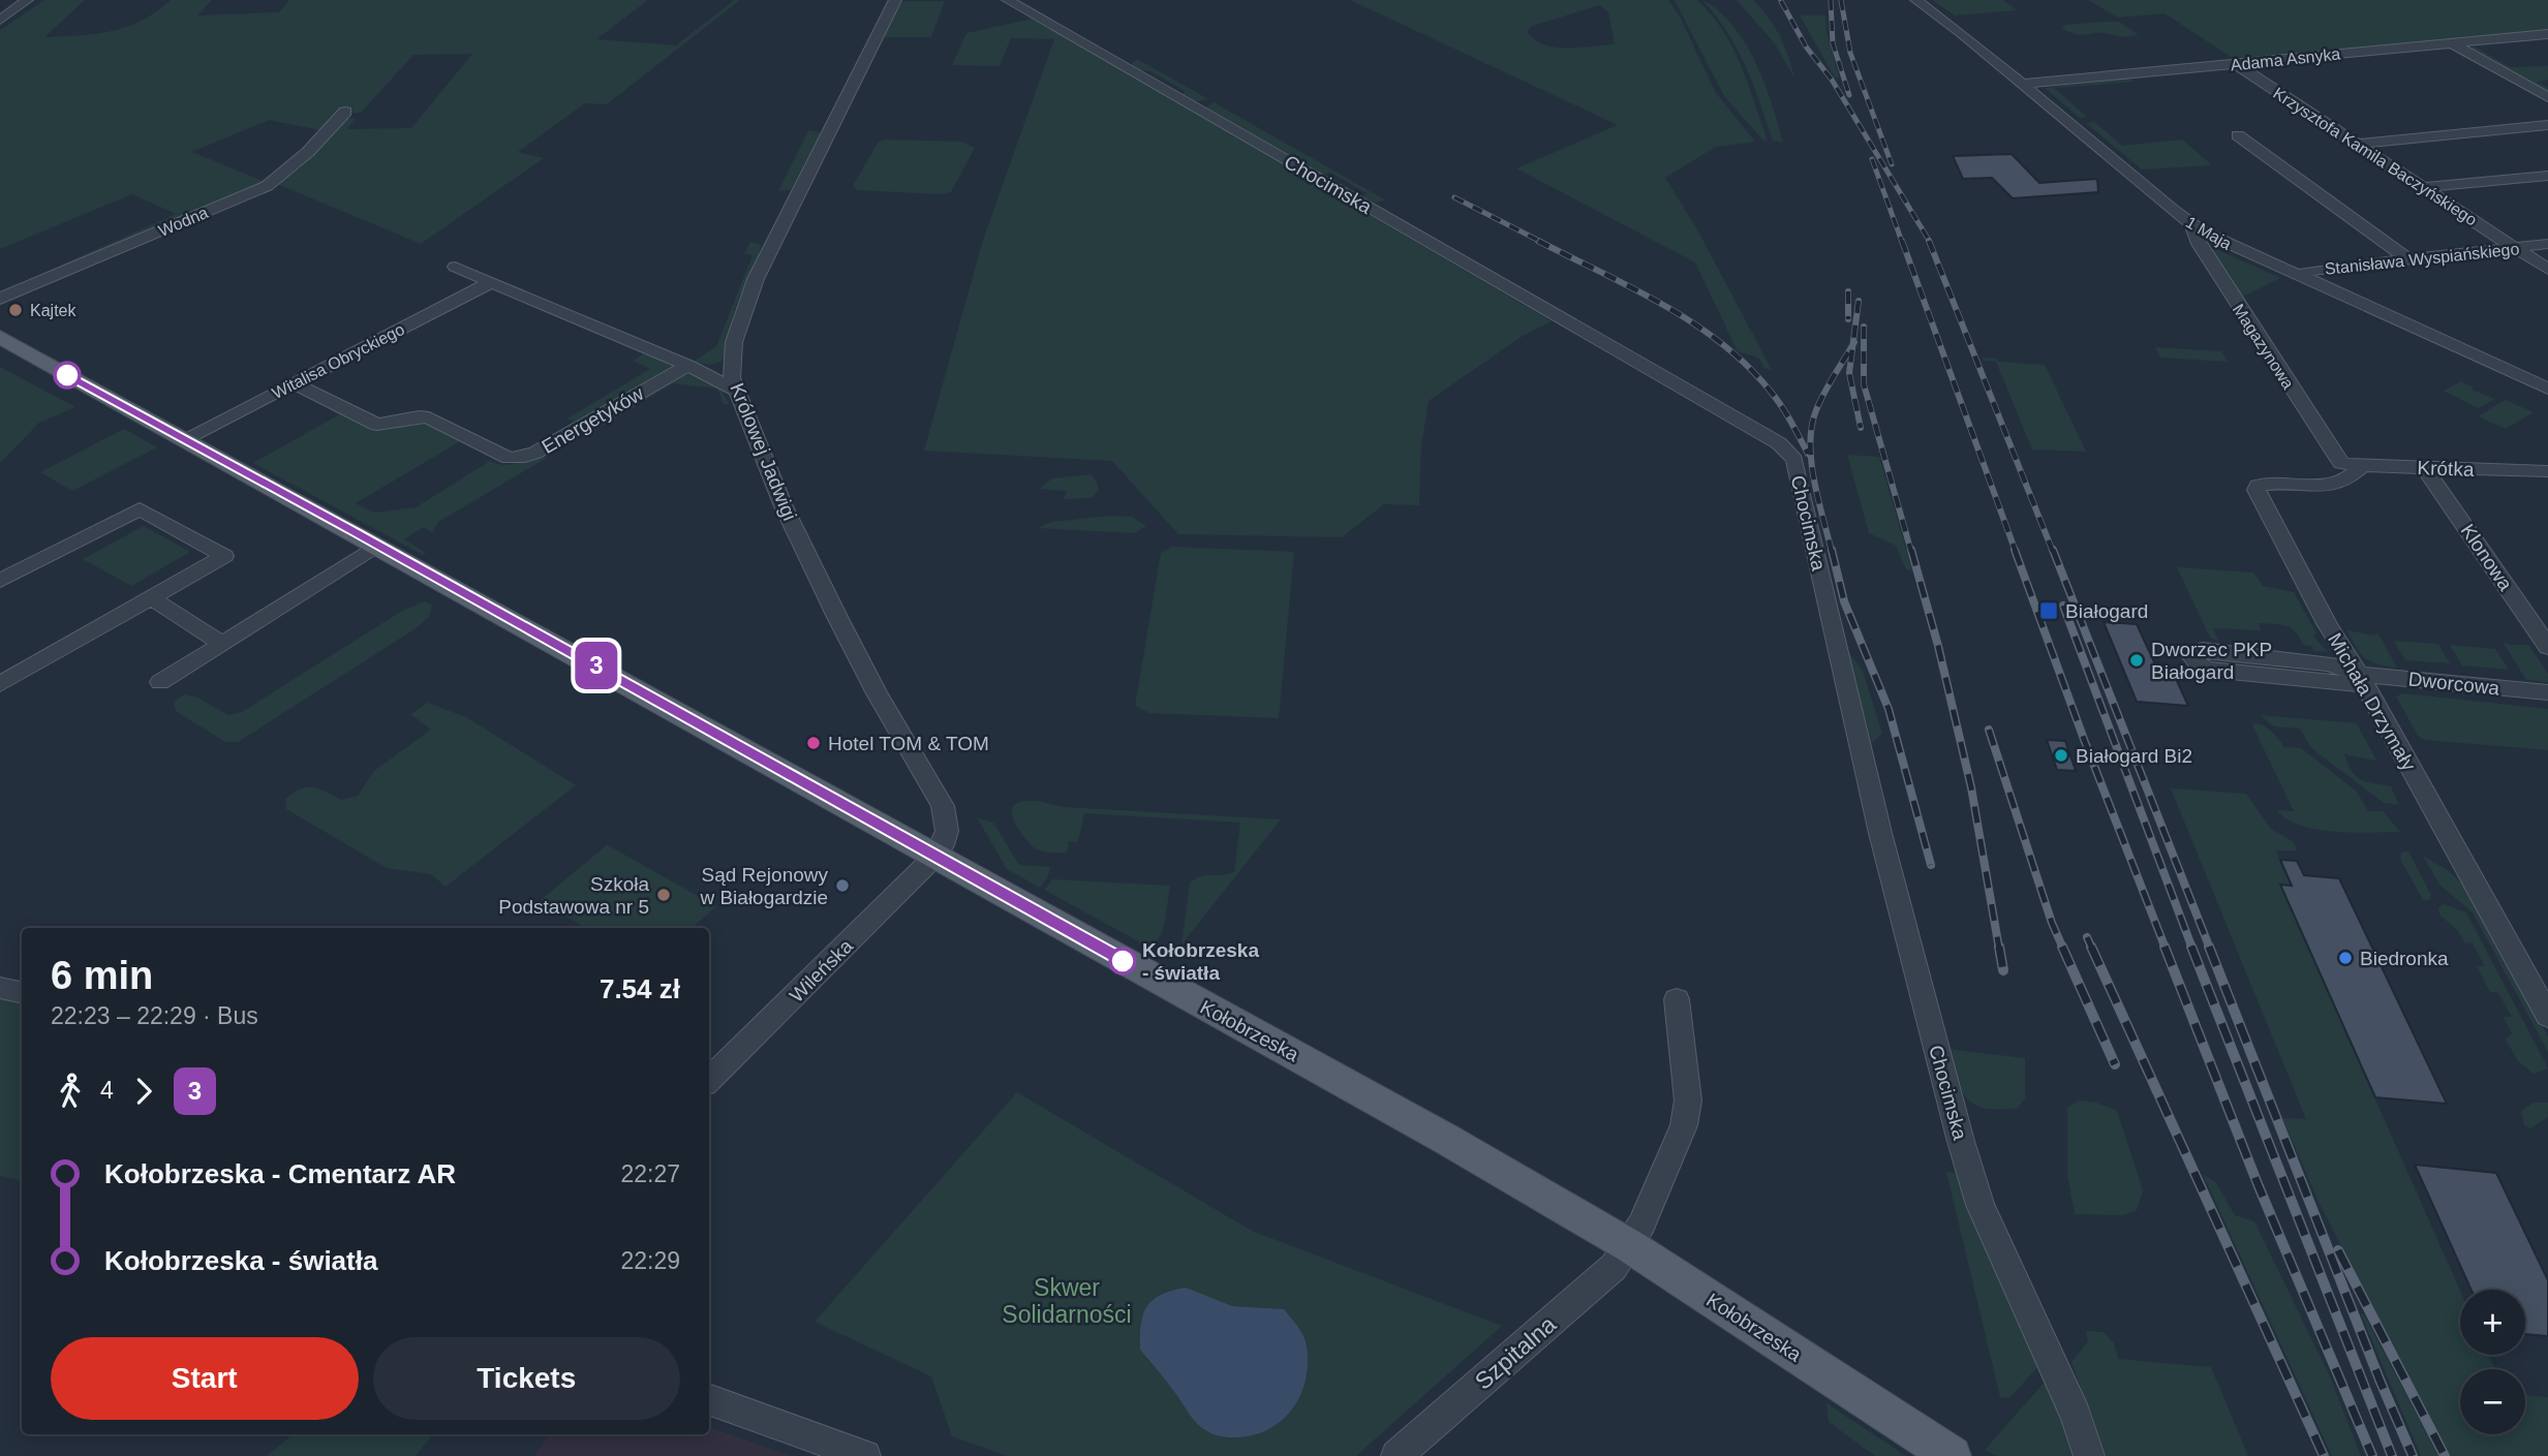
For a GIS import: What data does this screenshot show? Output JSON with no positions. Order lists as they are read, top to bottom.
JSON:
{
  "streets": {
    "main road": ["Kołobrzeska"],
    "street": [
      "Adama Asnyka",
      "Krzysztofa Kamila Baczyńskiego",
      "Chocimska",
      "Wodna",
      "1 Maja",
      "Stanisława Wyspiańskiego",
      "Magazynowa",
      "Witalisa Obryckiego",
      "Energetyków",
      "Królowej Jadwigi",
      "Krótka",
      "Klonowa",
      "Dworcowa",
      "Michała Drzymały",
      "Wileńska",
      "Szpitalna"
    ]
  },
  "crossings": [
    ["Adama Asnyka", "Krzysztofa Kamila Baczyńskiego"],
    ["Adama Asnyka", "1 Maja"],
    ["Krzysztofa Kamila Baczyńskiego", "Stanisława Wyspiańskiego"],
    ["1 Maja", "Stanisława Wyspiańskiego"],
    ["1 Maja", "Magazynowa"],
    ["Magazynowa", "Krótka"],
    ["Magazynowa", "Michała Drzymały"],
    ["Witalisa Obryckiego", "Energetyków"],
    ["Witalisa Obryckiego", "Kołobrzeska"],
    ["Energetyków", "Królowej Jadwigi"],
    ["Królowej Jadwigi", "Wileńska"],
    ["Królowej Jadwigi", "Kołobrzeska"],
    ["Krótka", "Klonowa"],
    ["Krótka", "Michała Drzymały"],
    ["Dworcowa", "Michała Drzymały"],
    ["Wileńska", "Kołobrzeska"],
    ["Kołobrzeska", "Szpitalna"]
  ],
  "parks": ["Skwer Solidarności"],
  "places": {
    "other": [
      "Kajtek",
      "Dworzec PKP Białogard",
      "Hotel TOM & TOM",
      "Białogard Bi2",
      "Sąd Rejonowy w Białogardzie",
      "Szkoła Podstawowa nr 5",
      "Biedronka",
      "Kołobrzeska - światła"
    ],
    "transit": ["Białogard"]
  },
  "lines": ["bus line 3"],
  "page": {
    "on_map": "3",
    "heading": ["6 min", "22:23 – 22:29 · Bus", "7.54 zł"],
    "legs": ["4", "3"],
    "list": [
      {
        "name": "Kołobrzeska - Cmentarz AR",
        "value": "22:27"
      },
      {
        "name": "Kołobrzeska - światła",
        "value": "22:29"
      }
    ],
    "map_buttons": ["+", "−"],
    "buttons": ["Start", "Tickets"]
  }
}
